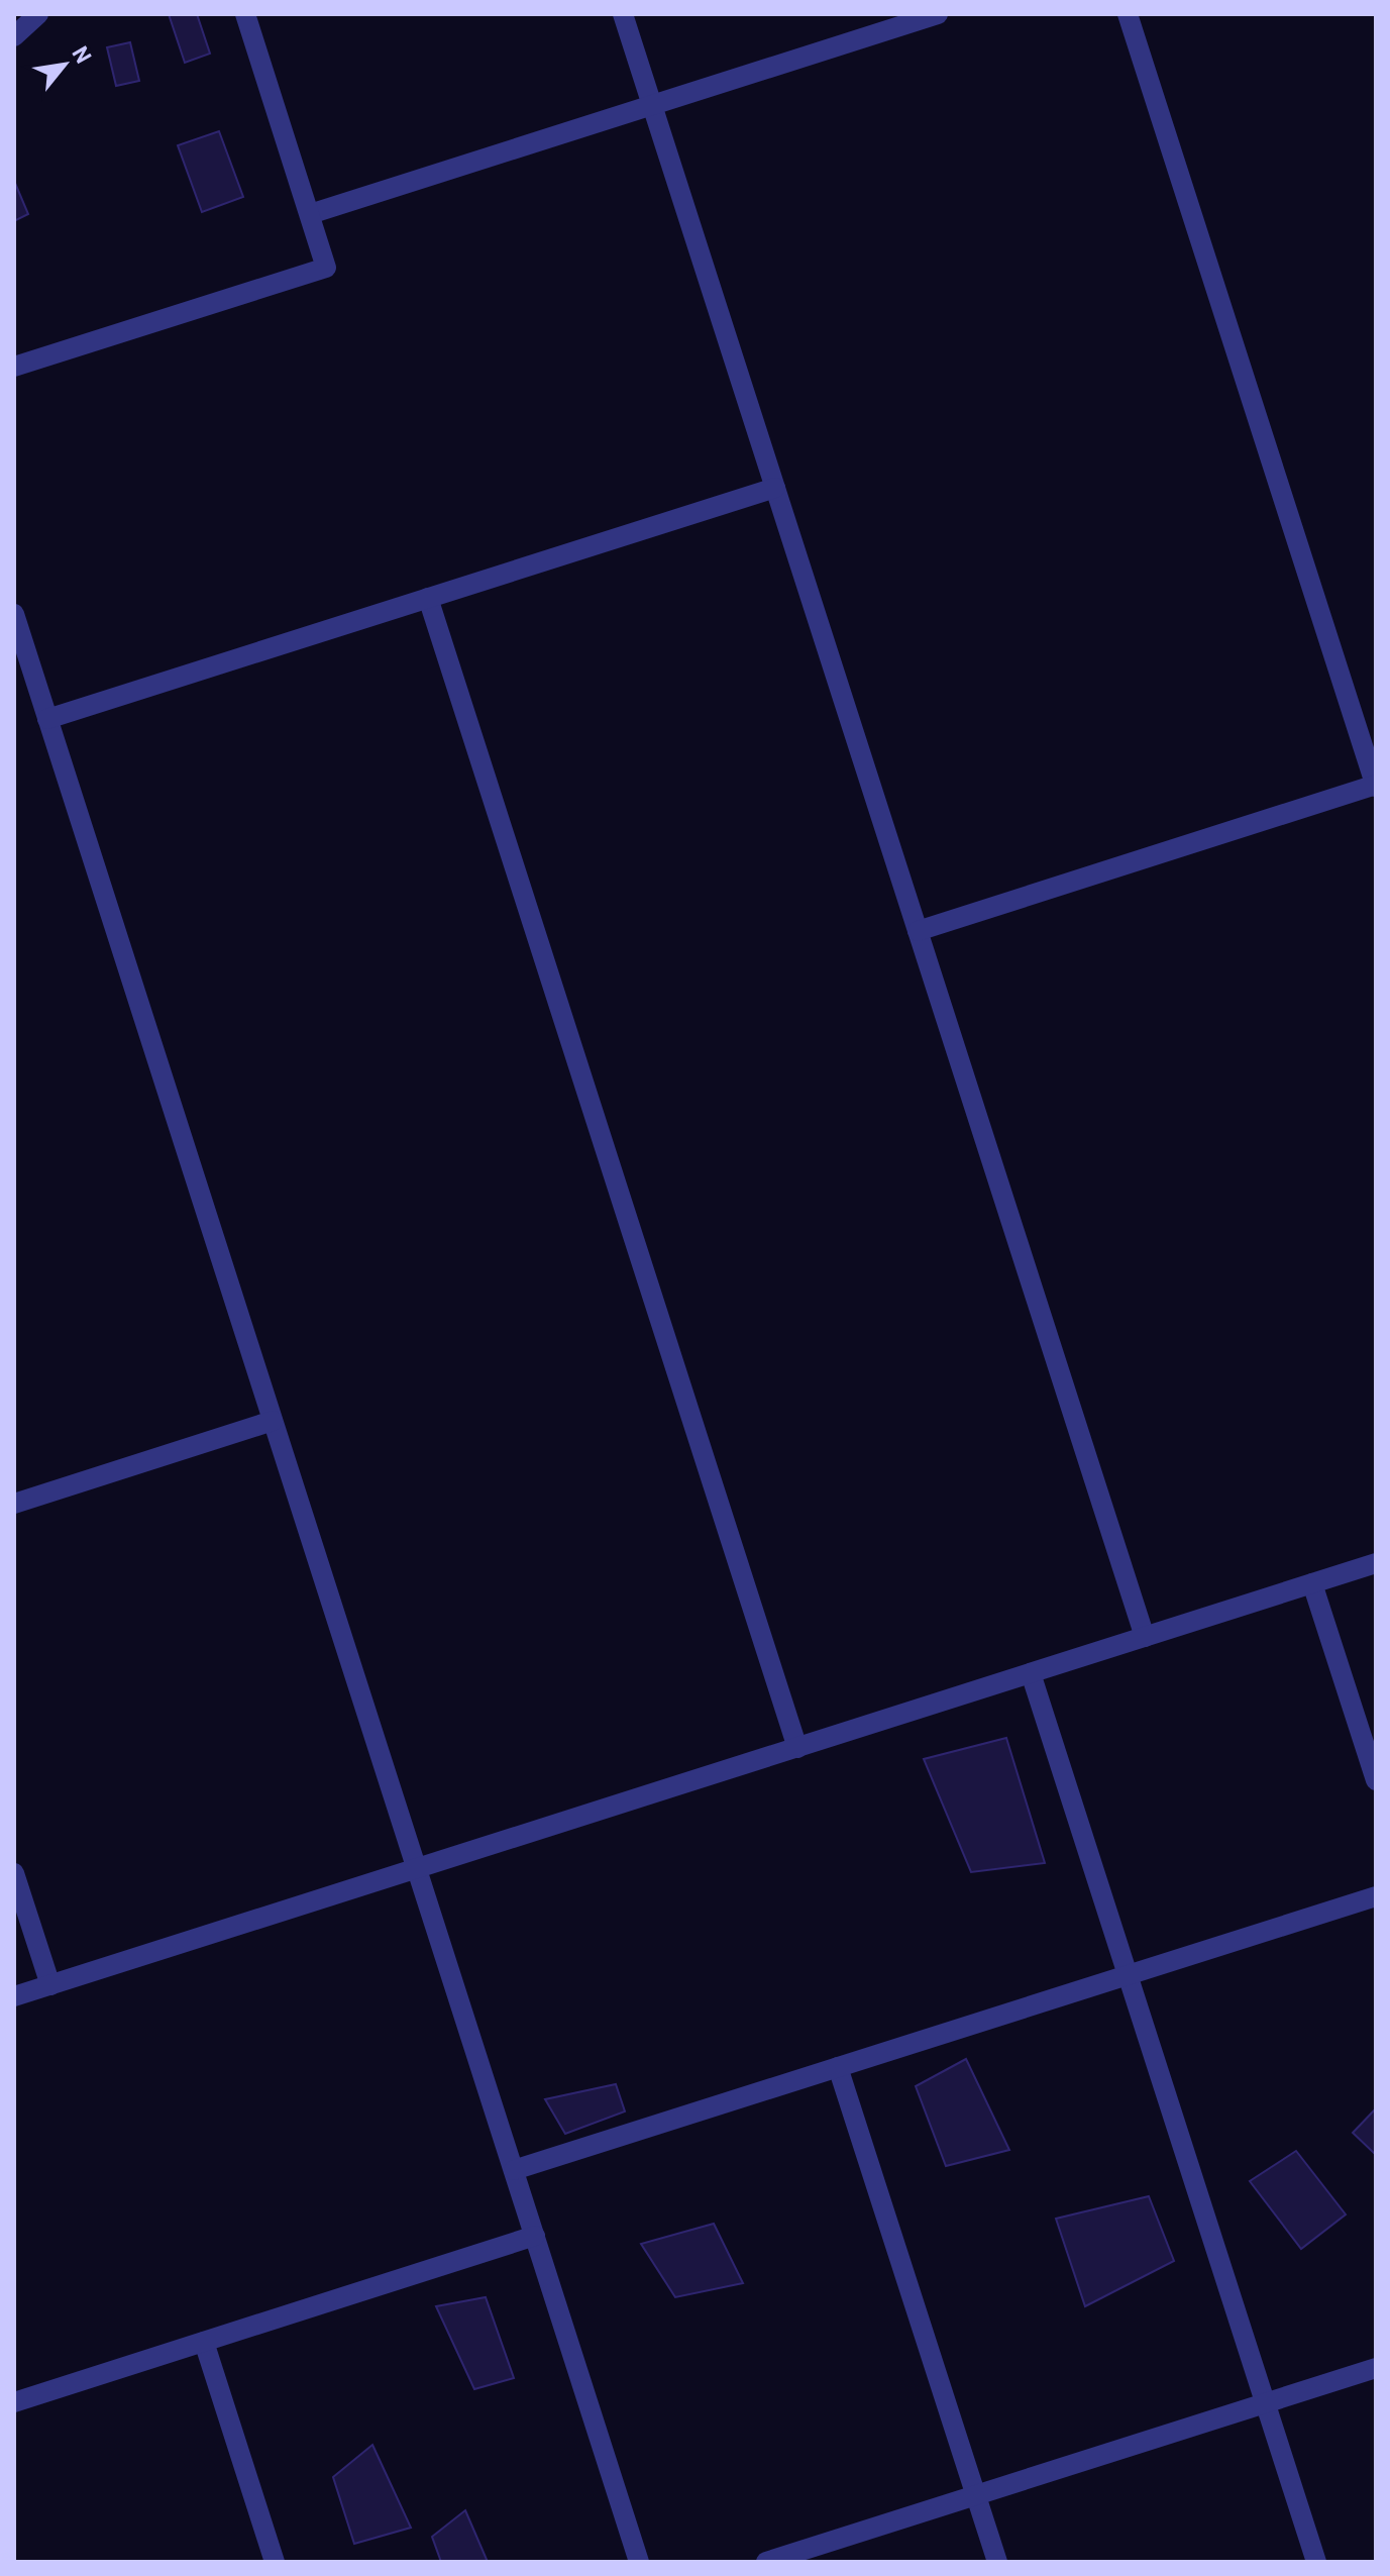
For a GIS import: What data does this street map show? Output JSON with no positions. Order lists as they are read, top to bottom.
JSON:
{
  "north": "top right"
}
